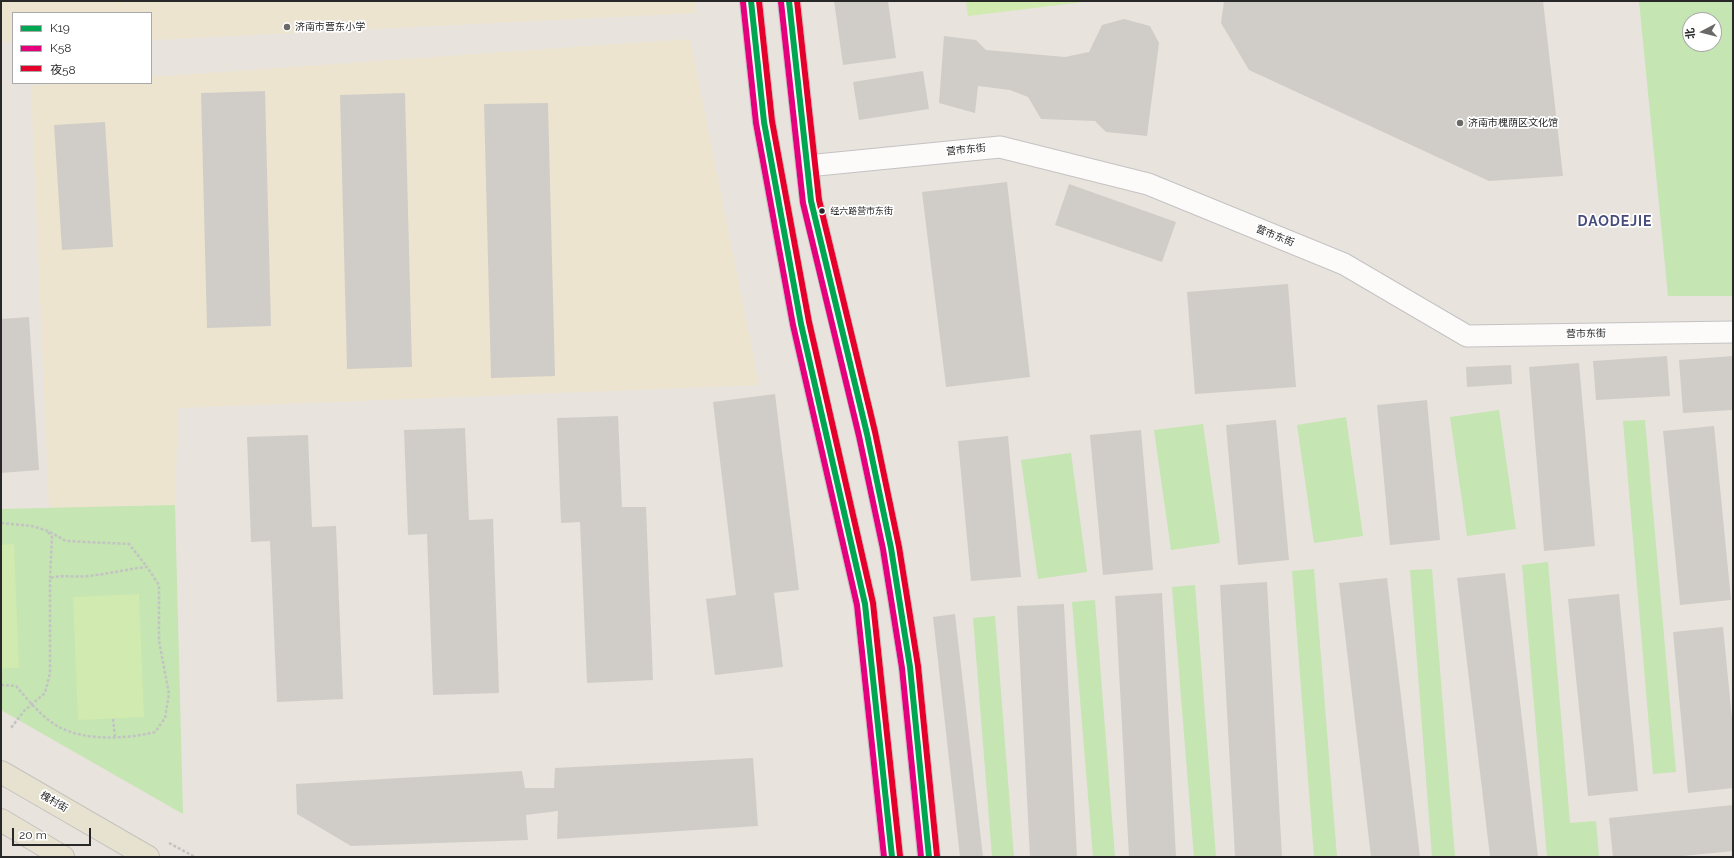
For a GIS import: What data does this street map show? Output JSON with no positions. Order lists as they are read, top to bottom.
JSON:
{
  "streets": {
    "main road": ["槐村街"],
    "street": ["营市东街"]
  },
  "districts": ["DAODEJIE"],
  "places": ["济南市营东小学", "济南市槐荫区文化馆", "经六路营市东街"],
  "lines": ["transit line K19", "transit line 夜58", "transit line K58"],
  "legend": ["K19", "K58", "夜58"],
  "scale_bar": "20 m",
  "north": "left"
}
